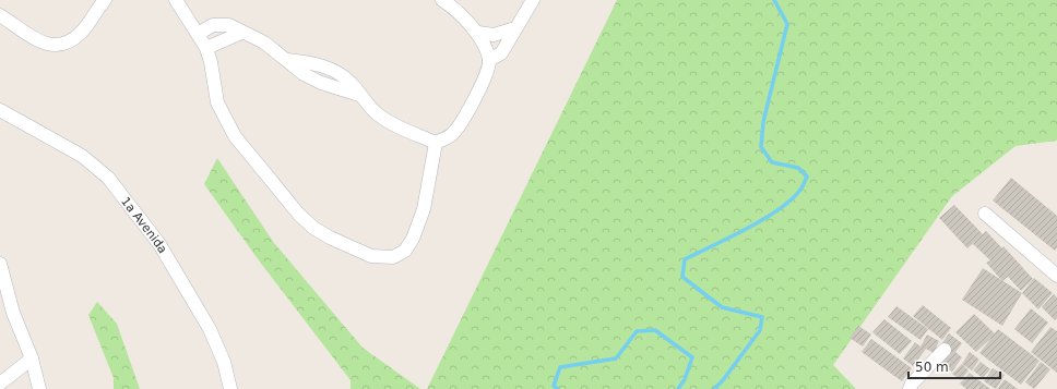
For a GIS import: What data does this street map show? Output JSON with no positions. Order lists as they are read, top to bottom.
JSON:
{
  "streets": {
    "street": ["1a Avenida"]
  },
  "scale_bar": "50 m"
}
